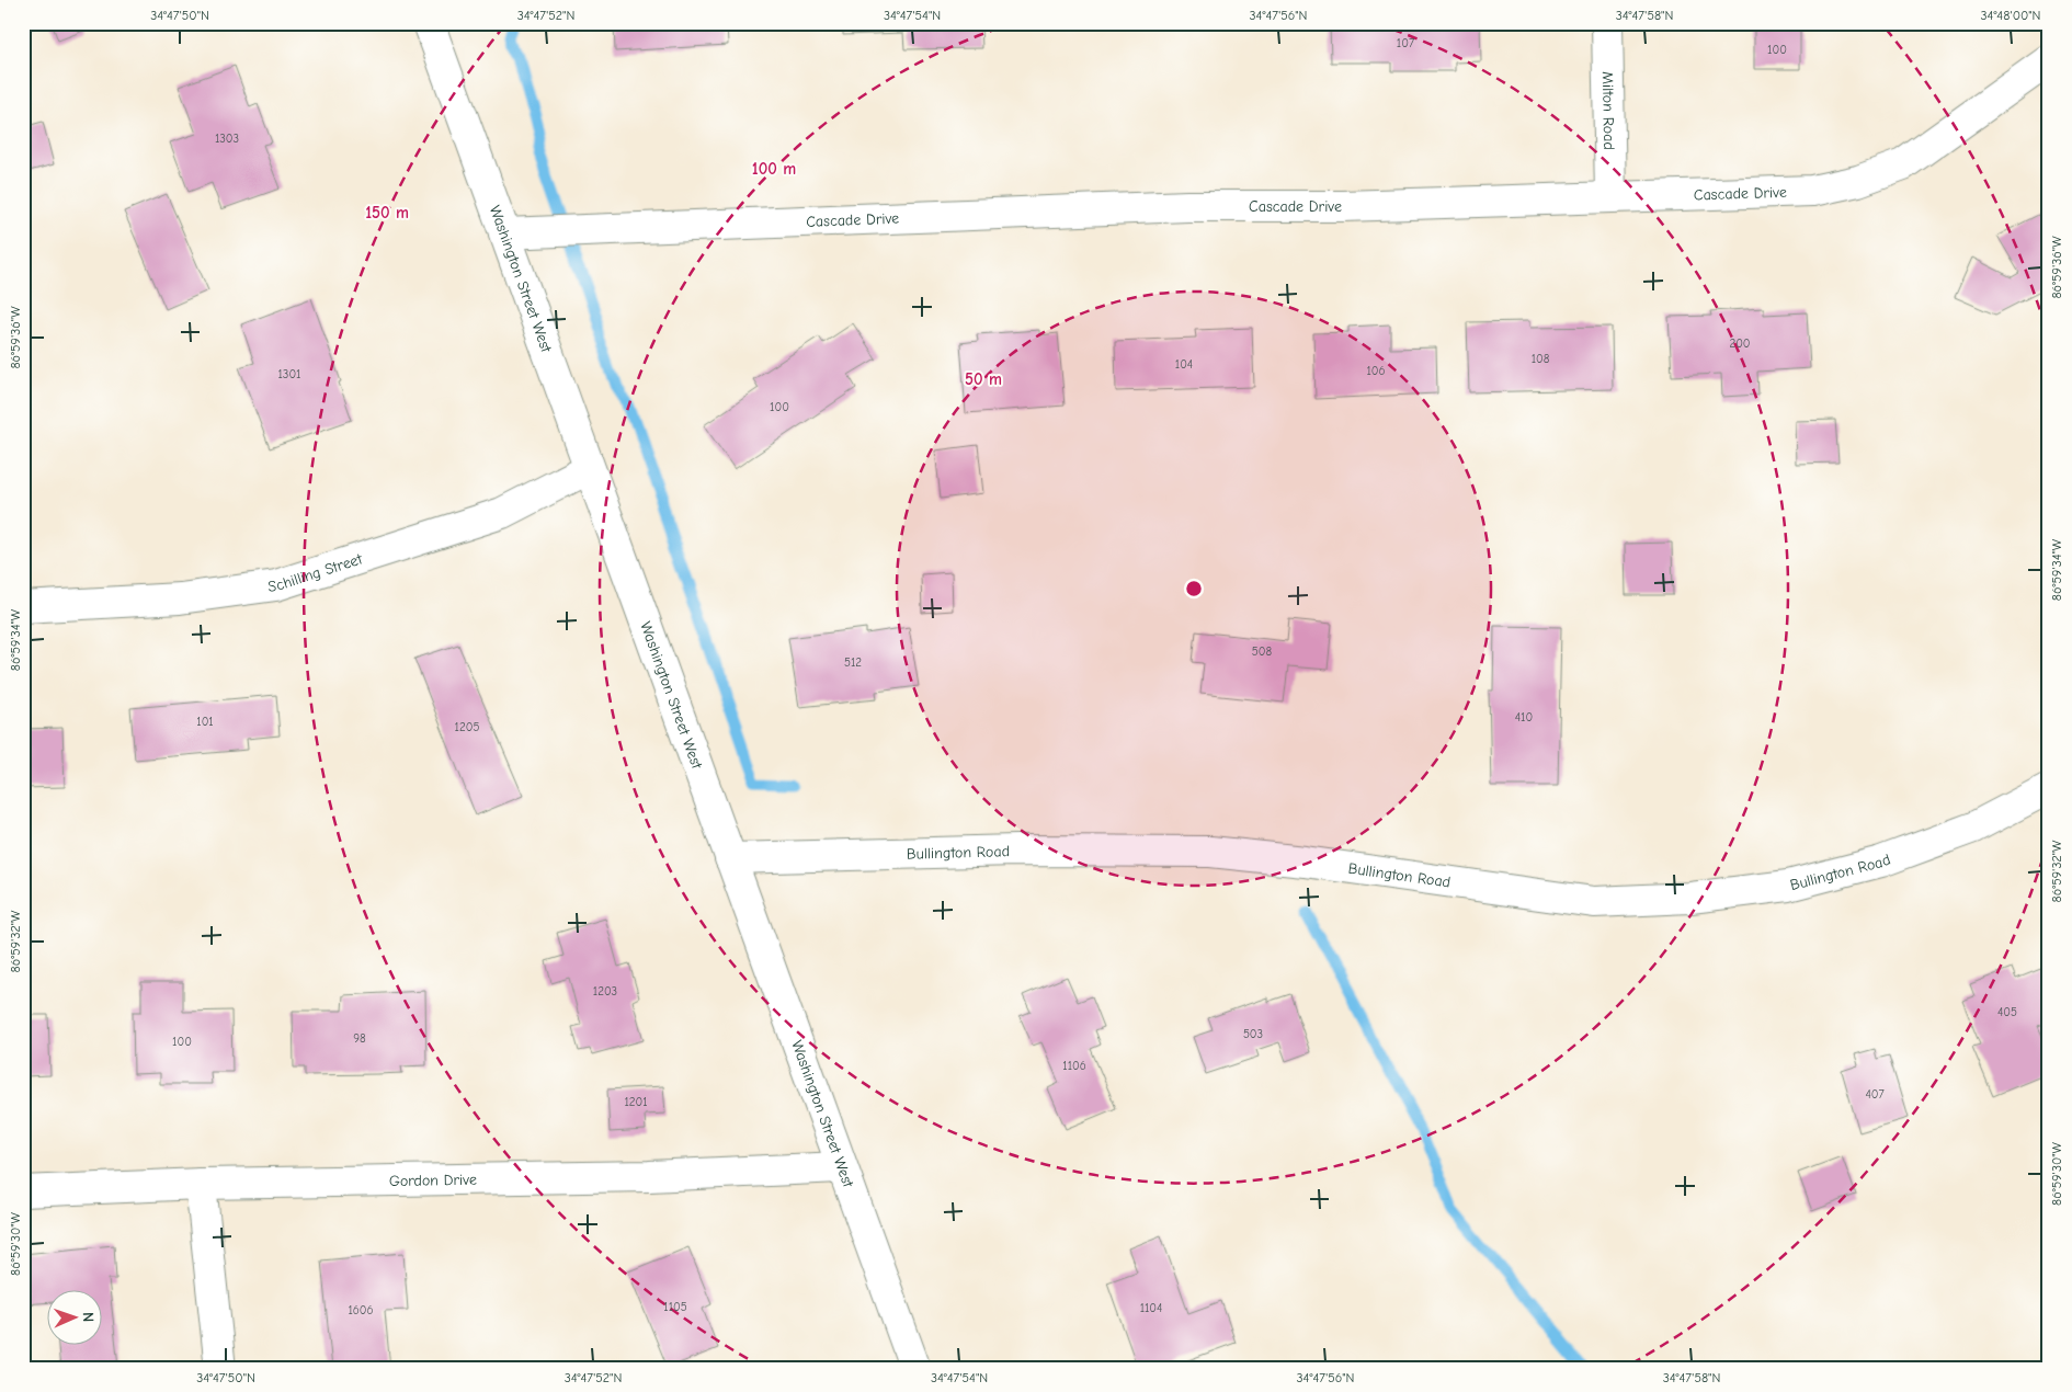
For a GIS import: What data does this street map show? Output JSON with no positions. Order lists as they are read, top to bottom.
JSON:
{
  "streets": {
    "street": [
      "Milton Road",
      "Cascade Drive",
      "Washington Street West",
      "Schilling Street",
      "Bullington Road",
      "Gordon Drive"
    ]
  },
  "crossings": [
    ["Milton Road", "Cascade Drive"],
    ["Cascade Drive", "Washington Street West"],
    ["Washington Street West", "Schilling Street"],
    ["Washington Street West", "Bullington Road"],
    ["Washington Street West", "Gordon Drive"]
  ],
  "house_numbers": [
    "107",
    "100",
    "1303",
    "200",
    "108",
    "104",
    "106",
    "1301",
    "100",
    "508",
    "512",
    "410",
    "101",
    "1205",
    "1203",
    "405",
    "503",
    "98",
    "100",
    "1106",
    "407",
    "1201",
    "1105",
    "1104",
    "1606"
  ],
  "north": "right",
  "coordinates": [
    "34°47'50\"N",
    "34°47'52\"N",
    "34°47'54\"N",
    "34°47'56\"N",
    "34°47'58\"N",
    "34°48'00\"N",
    "86°59'36\"W",
    "86°59'34\"W",
    "86°59'32\"W",
    "86°59'30\"W"
  ],
  "rings": ["100 m", "150 m", "50 m"]
}
